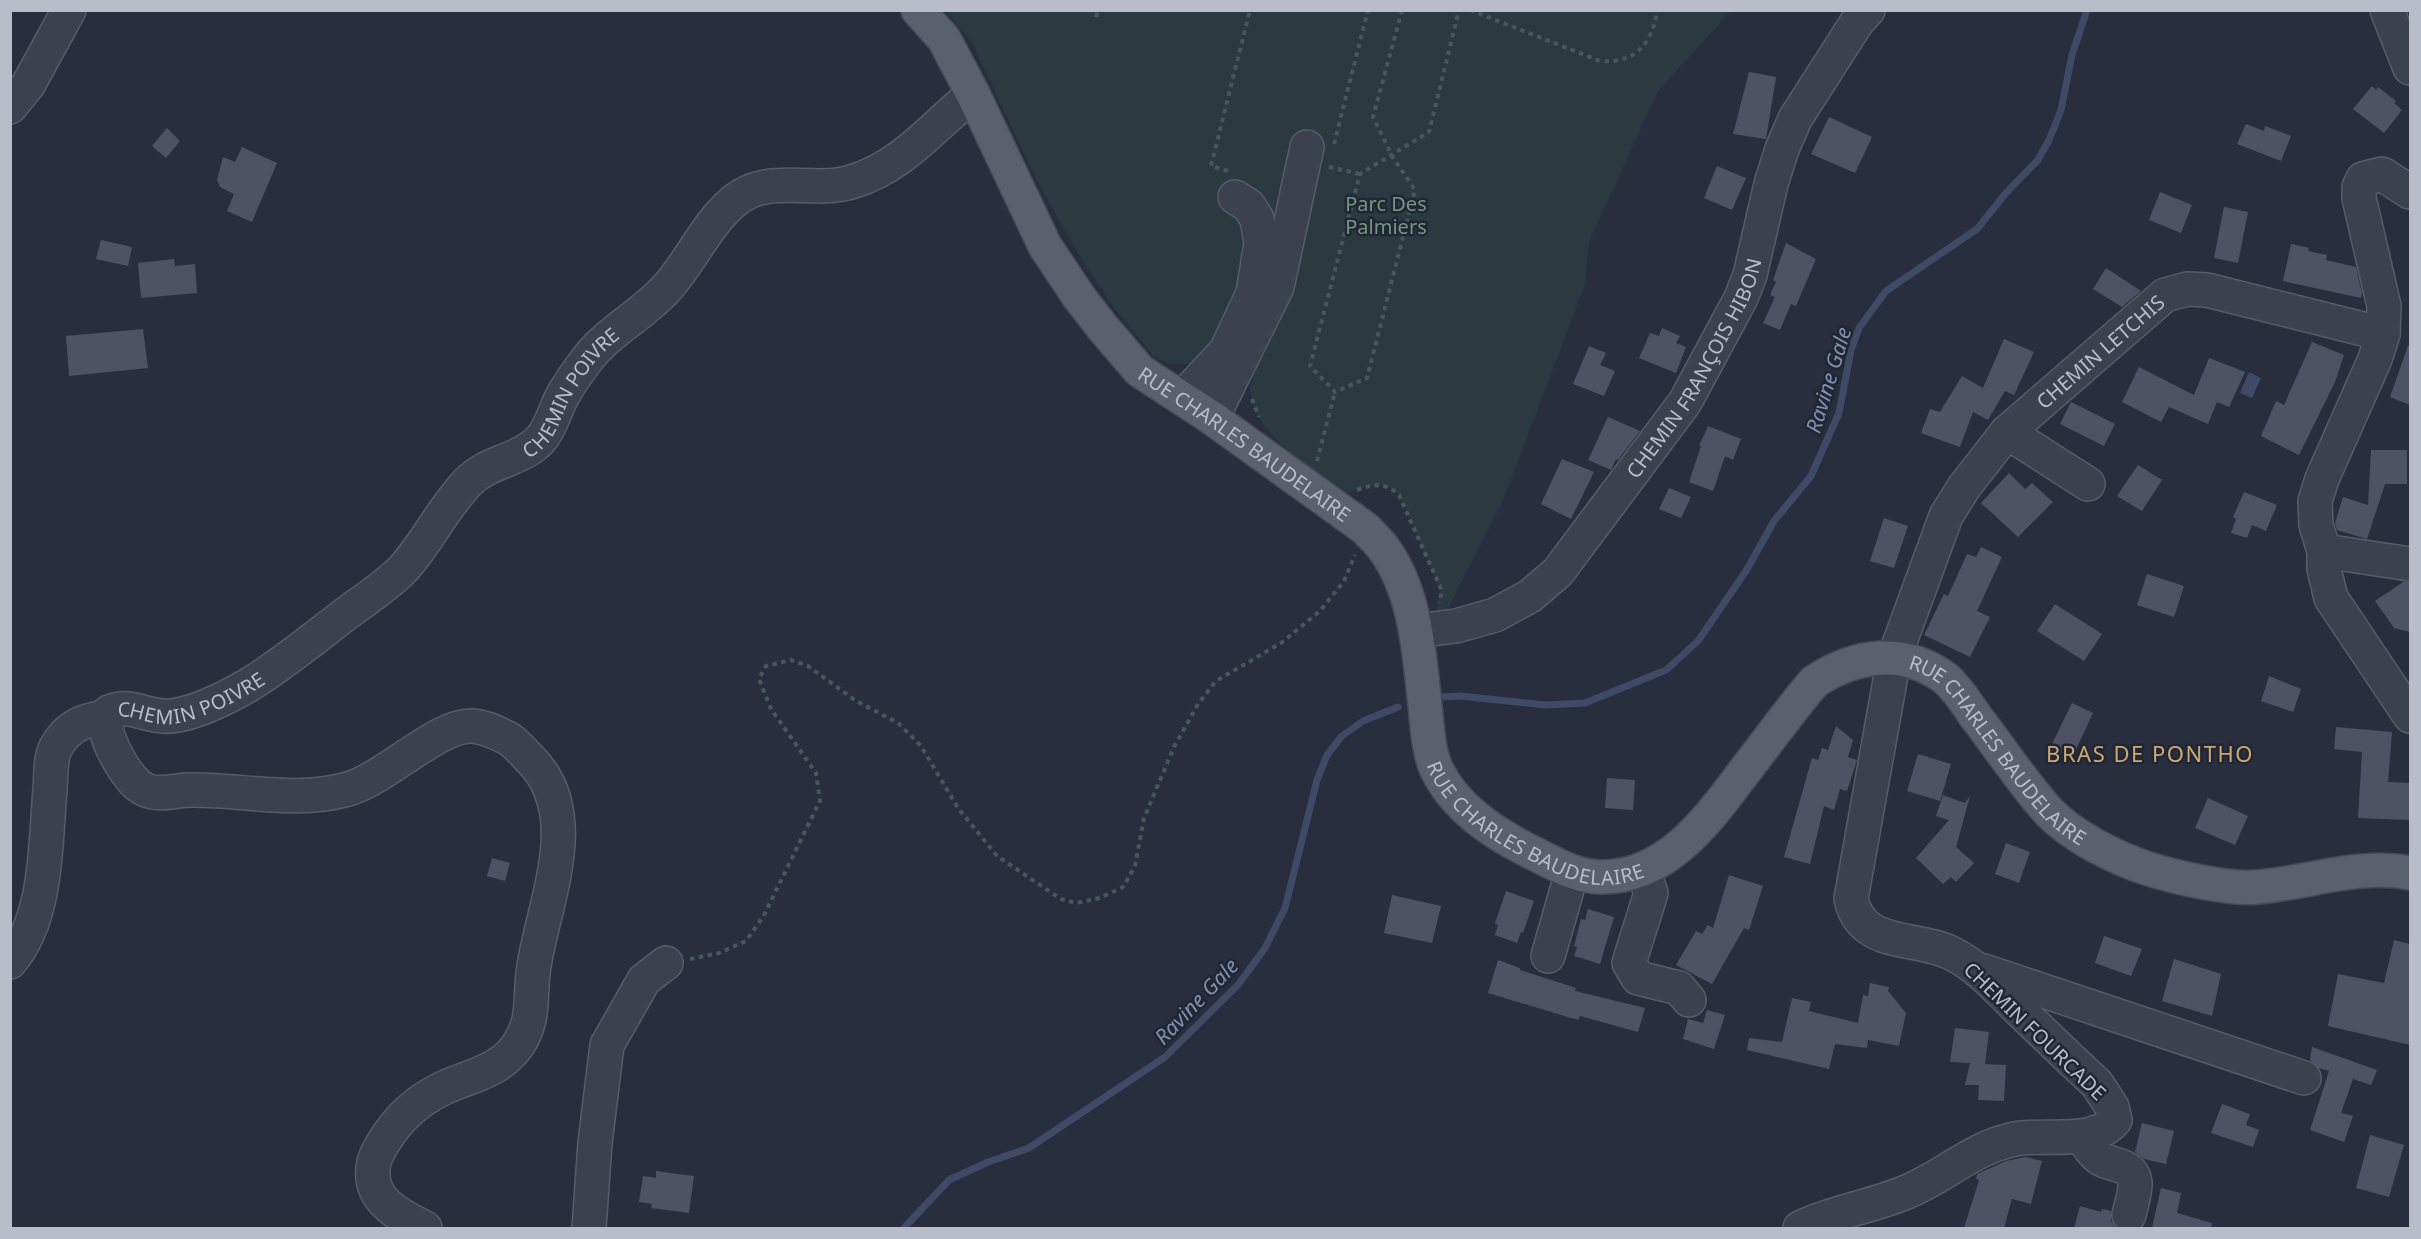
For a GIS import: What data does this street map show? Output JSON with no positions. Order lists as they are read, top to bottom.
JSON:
{
  "streets": {
    "main road": ["RUE CHARLES BAUDELAIRE"],
    "street": [
      "CHEMIN LETCHIS",
      "CHEMIN FRANÇOIS HIBON",
      "CHEMIN POIVRE",
      "CHEMIN FOURCADE"
    ]
  },
  "crossings": [
    ["CHEMIN LETCHIS", "RUE CHARLES BAUDELAIRE"],
    ["CHEMIN LETCHIS", "CHEMIN FOURCADE"],
    ["CHEMIN FRANÇOIS HIBON", "RUE CHARLES BAUDELAIRE"],
    ["CHEMIN POIVRE", "RUE CHARLES BAUDELAIRE"],
    ["RUE CHARLES BAUDELAIRE", "CHEMIN FOURCADE"]
  ],
  "districts": ["BRAS DE PONTHO"],
  "water": ["Ravine Gale"],
  "parks": ["Parc Des Palmiers"]
}
